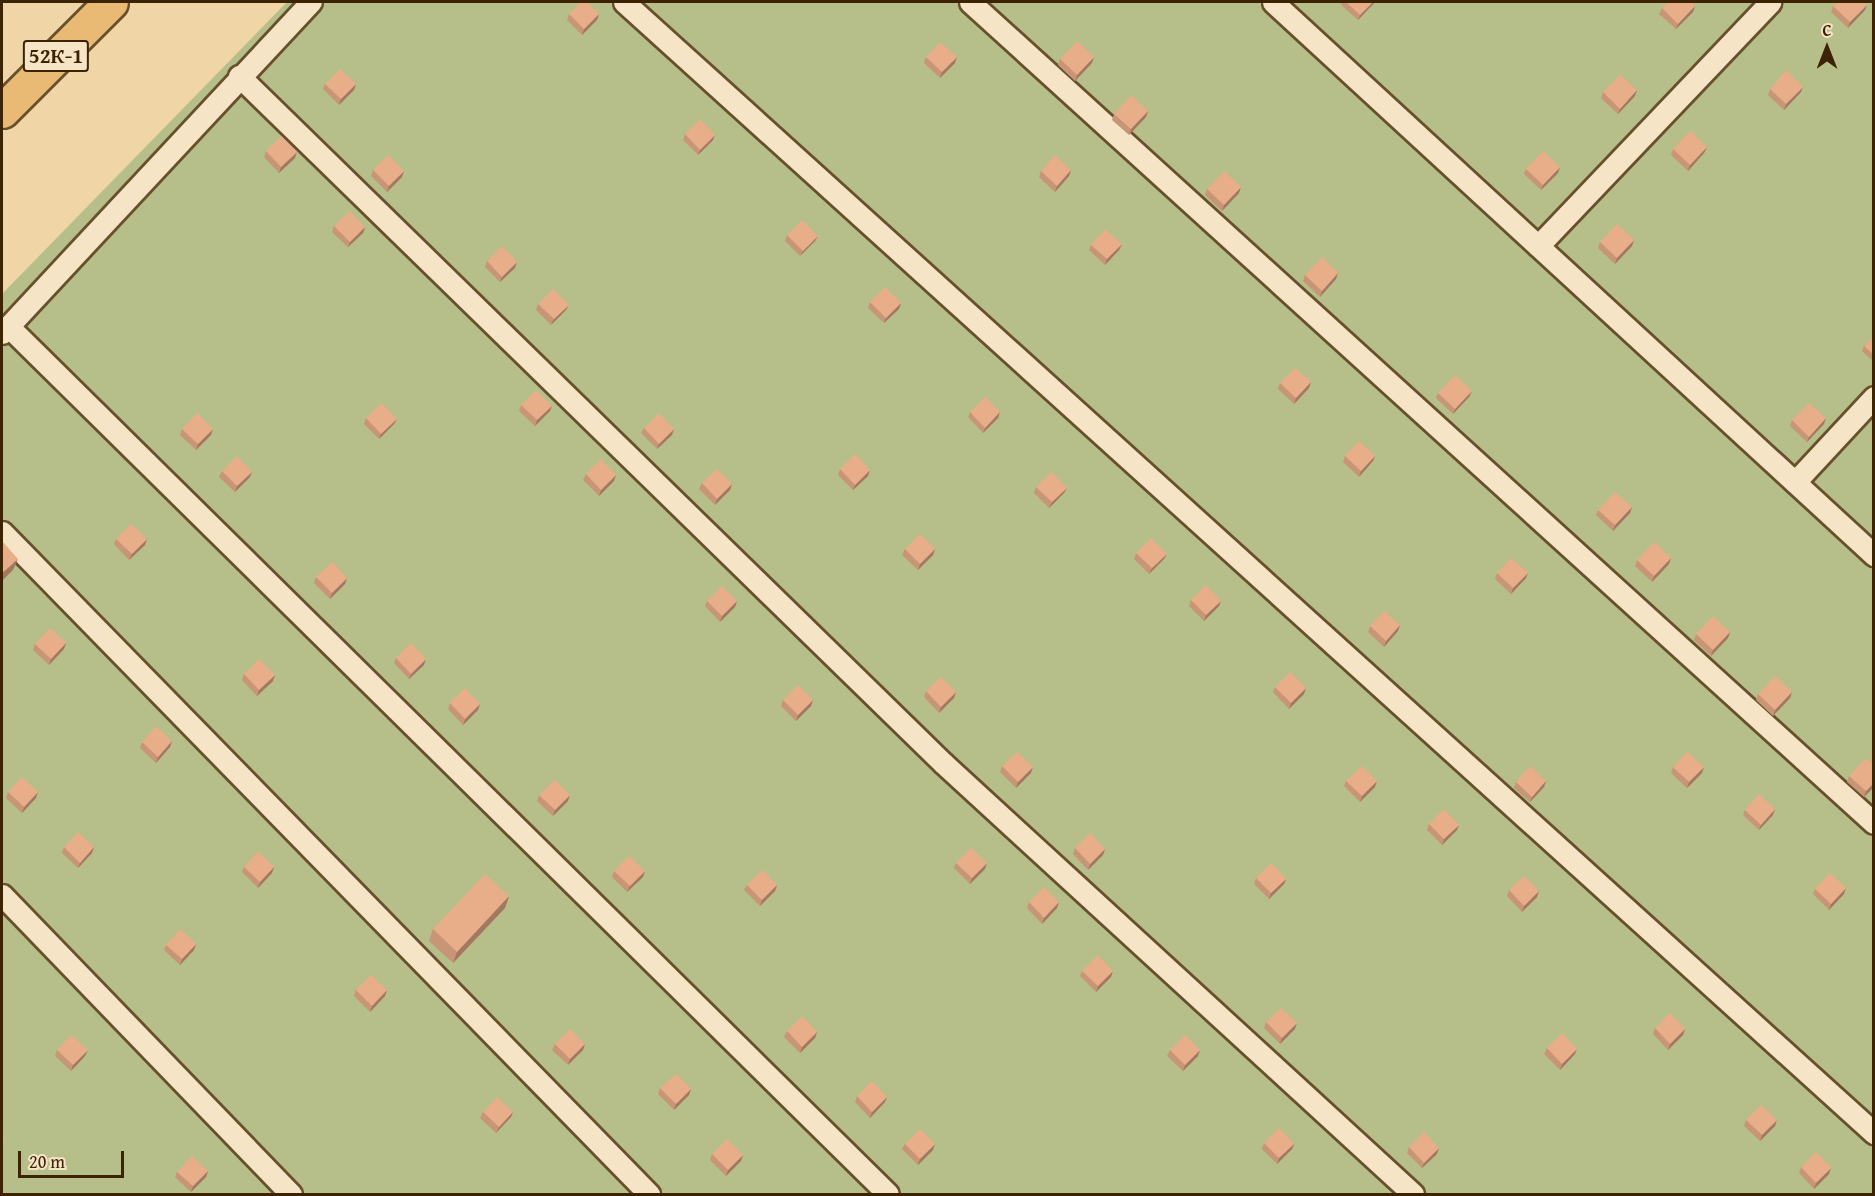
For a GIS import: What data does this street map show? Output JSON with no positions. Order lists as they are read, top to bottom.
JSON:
{
  "streets": {
    "main road": ["52К-1"]
  },
  "scale_bar": "20 m",
  "north": "top"
}
